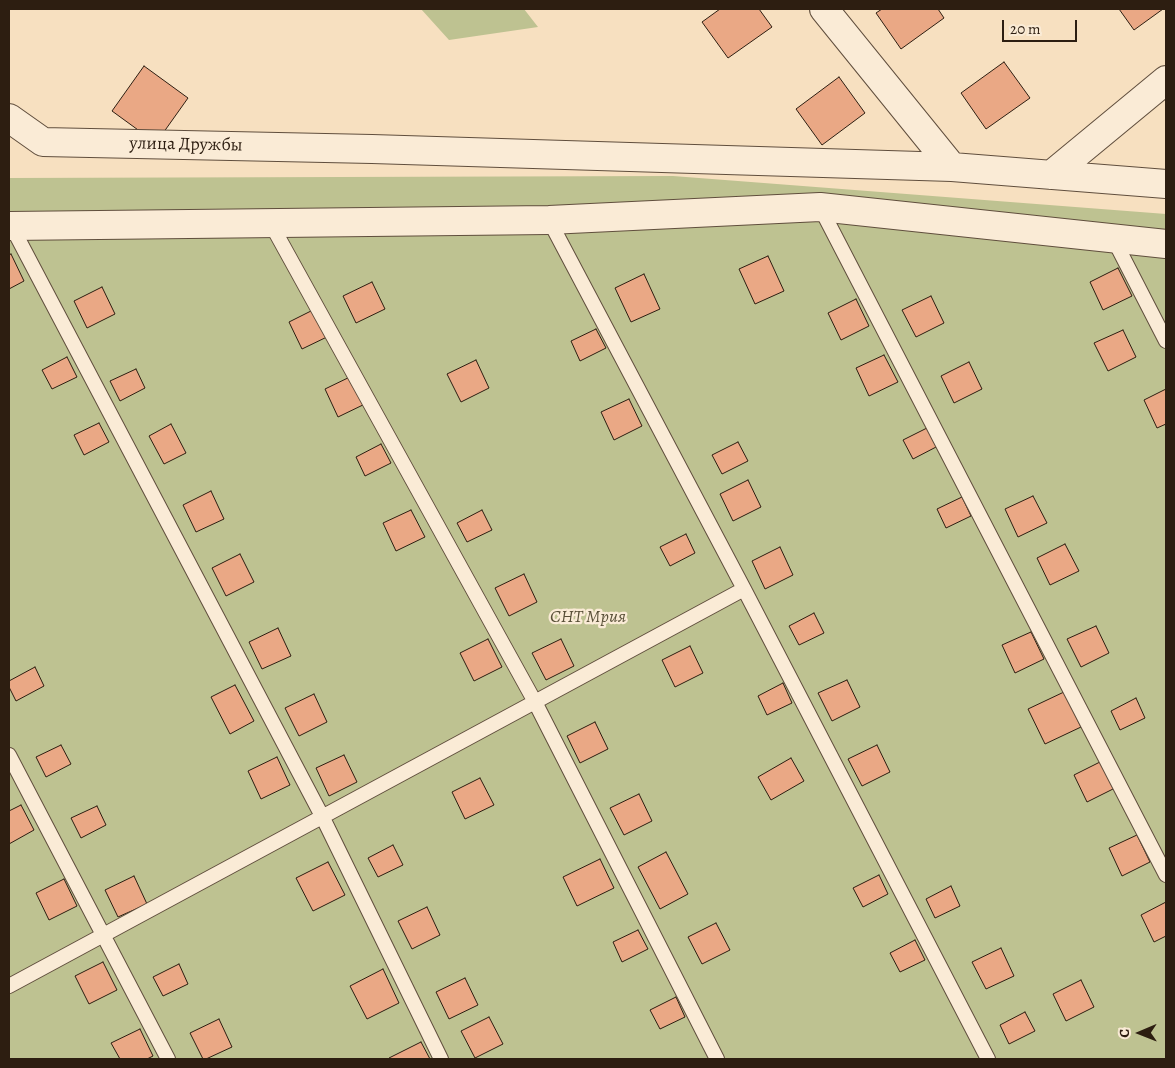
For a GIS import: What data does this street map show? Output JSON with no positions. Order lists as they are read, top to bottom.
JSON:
{
  "streets": {
    "street": ["улица Дружбы"]
  },
  "parks": ["СНТ Мрия"],
  "scale_bar": "20 m",
  "north": "left"
}
